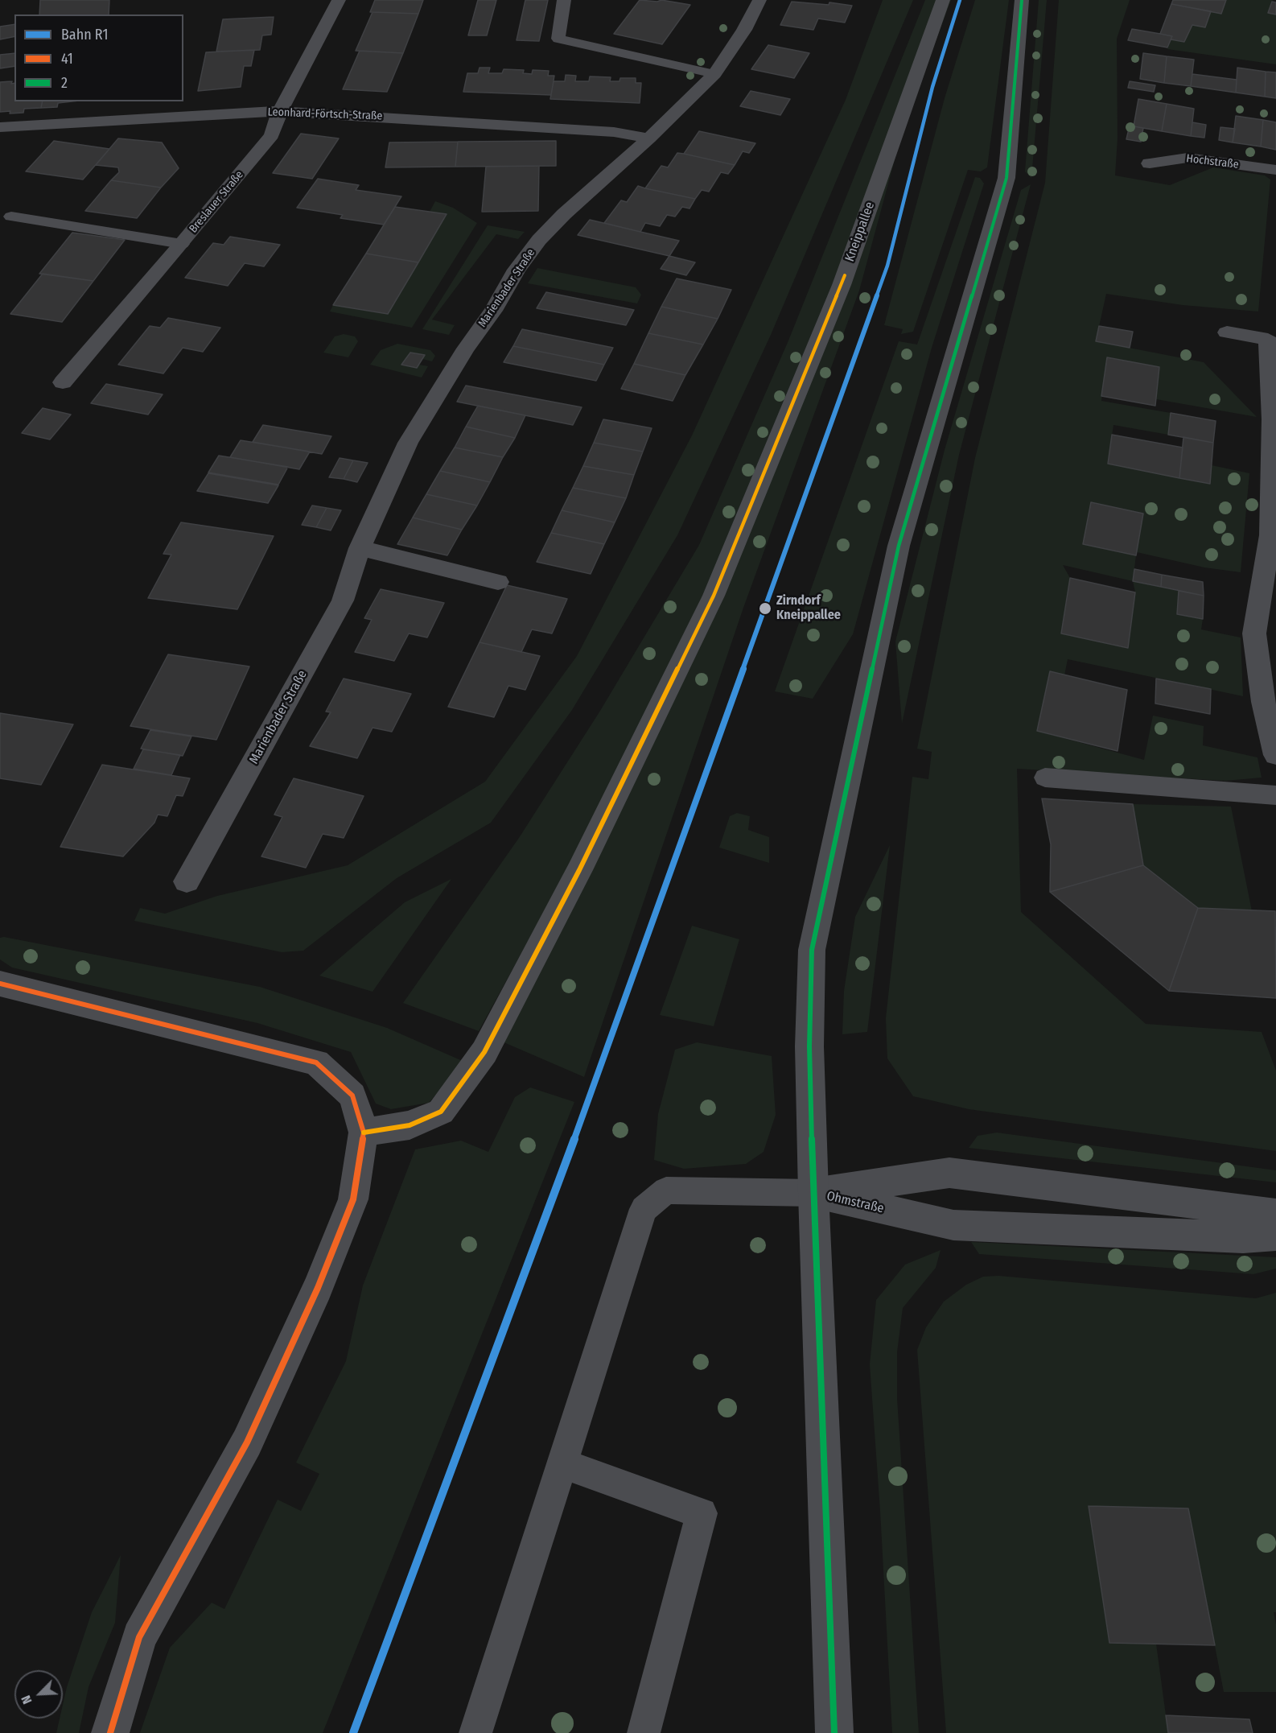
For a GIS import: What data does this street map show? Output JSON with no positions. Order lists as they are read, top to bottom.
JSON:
{
  "streets": {
    "street": [
      "Leonhard-Förtsch-Straße",
      "Hochstraße",
      "Breslauer Straße",
      "Kneippallee",
      "Marienbader Straße",
      "Ohmstraße"
    ]
  },
  "crossings": [
    ["Leonhard-Förtsch-Straße", "Breslauer Straße"],
    ["Leonhard-Förtsch-Straße", "Marienbader Straße"]
  ],
  "places": ["Zirndorf Kneippallee"],
  "lines": ["rail line R1", "transit line 2", "transit line 41"],
  "legend": ["Bahn R1", "41", "2"],
  "north": "bottom left"
}
